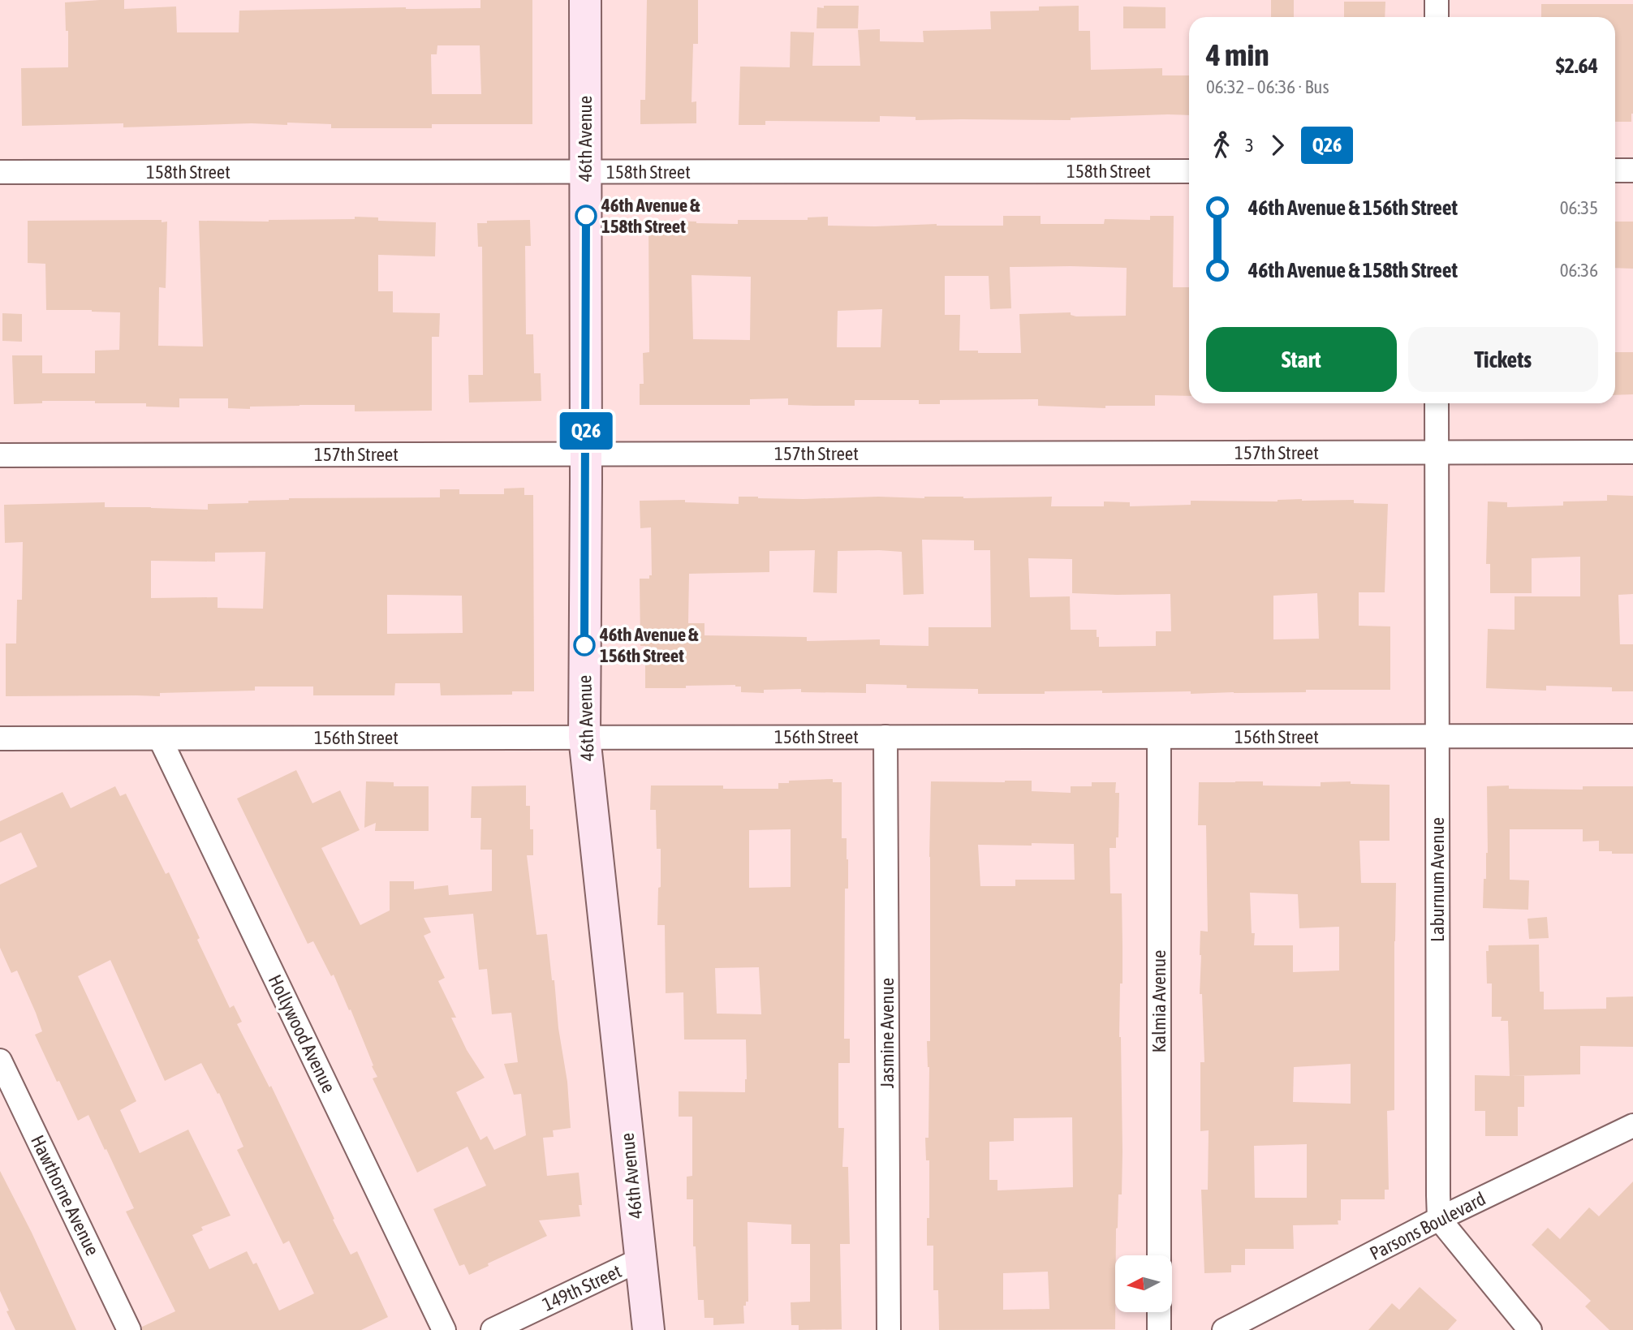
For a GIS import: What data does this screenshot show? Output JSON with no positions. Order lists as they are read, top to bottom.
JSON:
{
  "streets": {
    "street": [
      "46th Avenue",
      "158th Street",
      "157th Street",
      "156th Street",
      "Laburnum Avenue",
      "Kalmia Avenue",
      "Jasmine Avenue",
      "Hollywood Avenue",
      "Hawthorne Avenue",
      "Parsons Boulevard",
      "149th Street"
    ]
  },
  "crossings": [
    ["46th Avenue", "158th Street"],
    ["46th Avenue", "157th Street"],
    ["46th Avenue", "156th Street"],
    ["46th Avenue", "149th Street"],
    ["157th Street", "Laburnum Avenue"],
    ["156th Street", "Laburnum Avenue"],
    ["156th Street", "Kalmia Avenue"],
    ["156th Street", "Jasmine Avenue"],
    ["156th Street", "Hollywood Avenue"],
    ["Laburnum Avenue", "Parsons Boulevard"]
  ],
  "places": ["46th Avenue & 158th Street", "46th Avenue & 156th Street"],
  "lines": ["bus line Q26"],
  "north": "left",
  "page": {
    "on_map": "Q26",
    "heading": ["4 min", "06:32 – 06:36 · Bus", "$2.64"],
    "legs": ["3", "Q26"],
    "list": [
      {
        "name": "46th Avenue & 156th Street",
        "value": "06:35"
      },
      {
        "name": "46th Avenue & 158th Street",
        "value": "06:36"
      }
    ],
    "buttons": ["Start", "Tickets"]
  }
}
